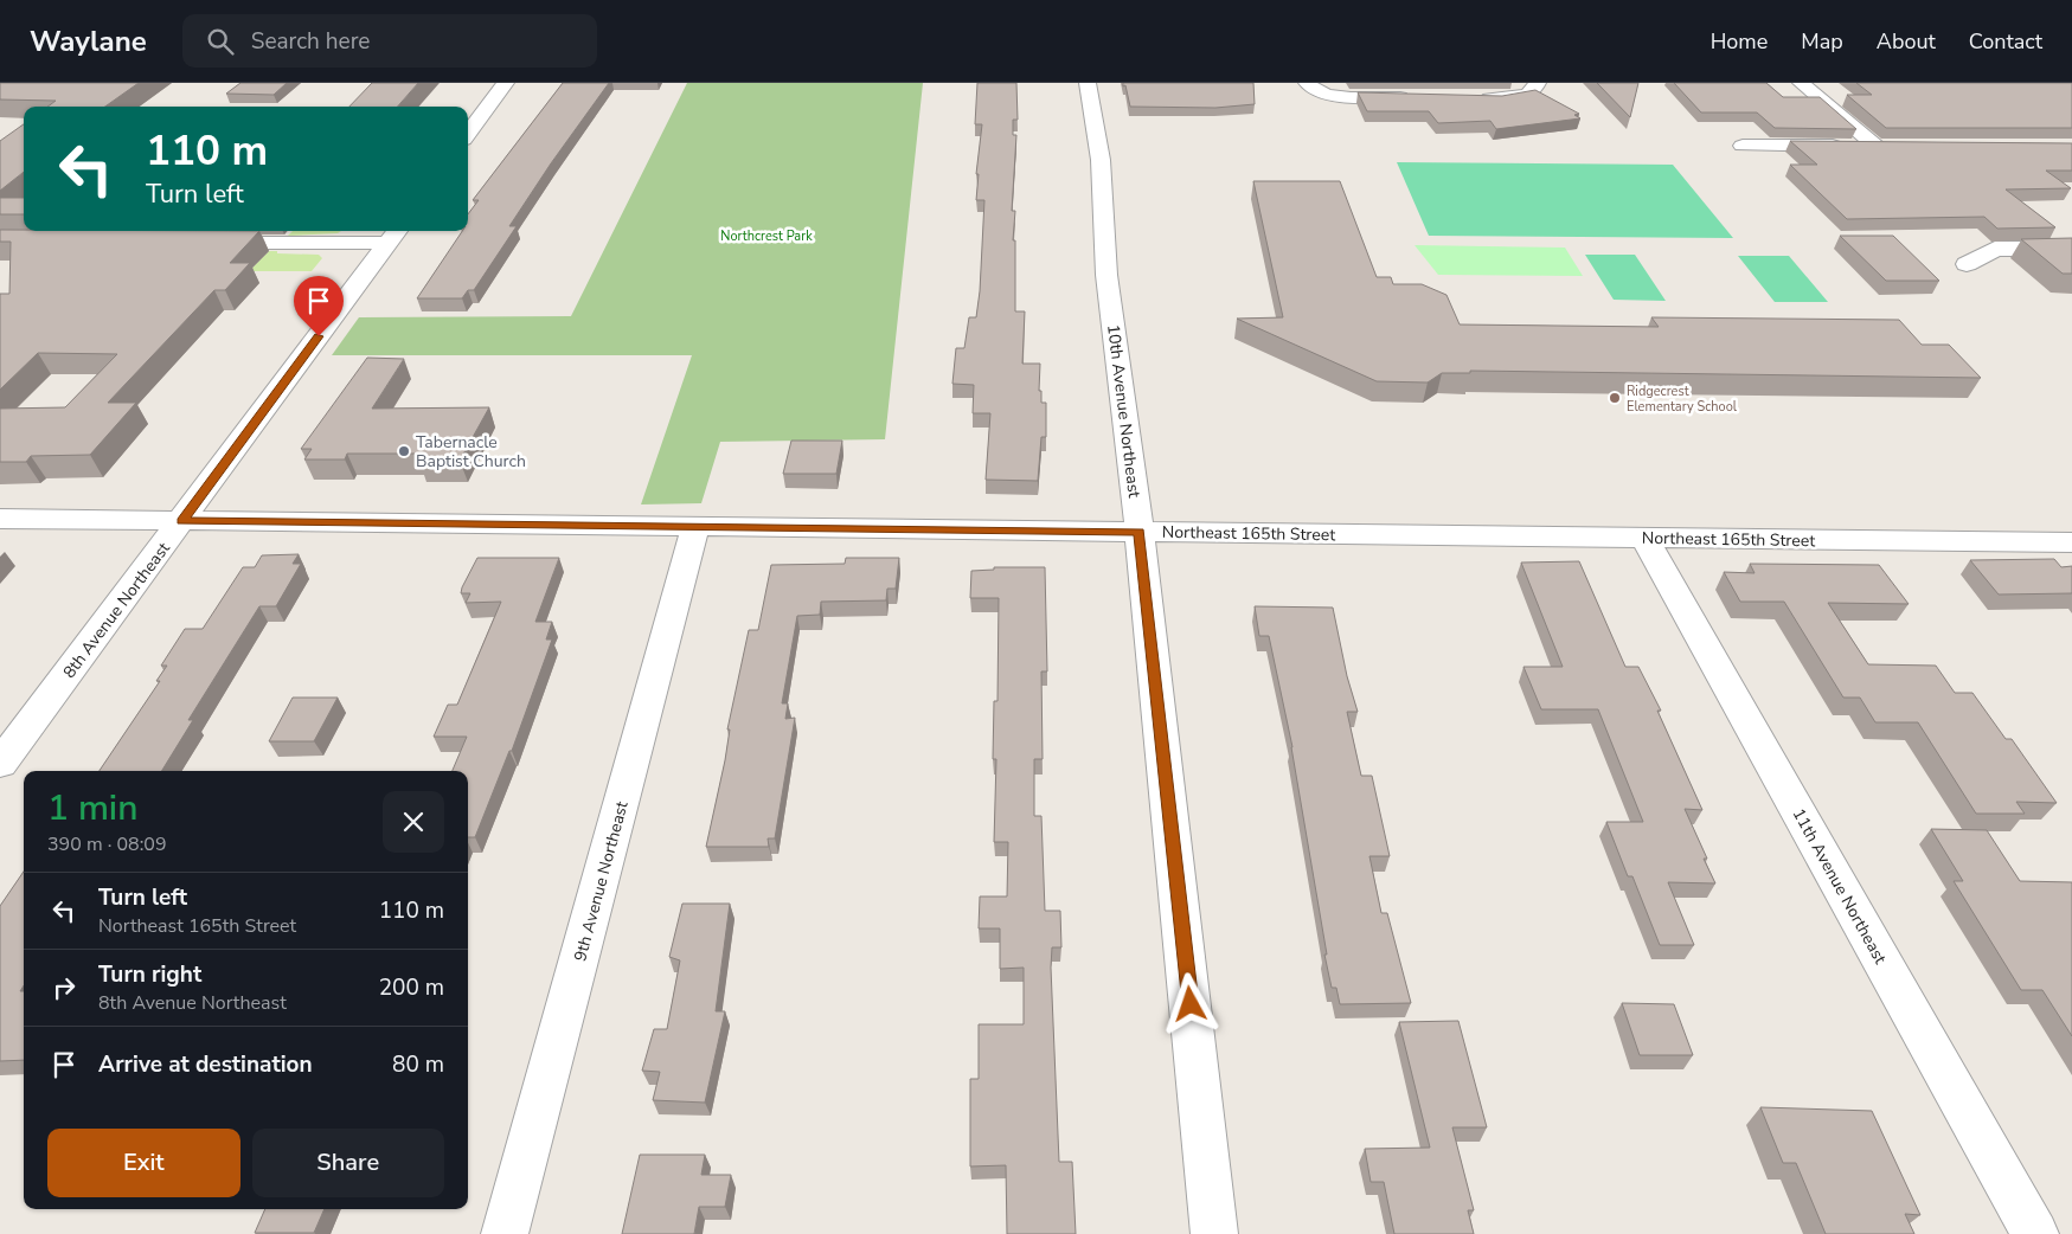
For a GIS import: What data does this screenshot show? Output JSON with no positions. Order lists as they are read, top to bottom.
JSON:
{
  "streets": {
    "street": [
      "10th Avenue Northeast",
      "Northeast 165th Street",
      "8th Avenue Northeast",
      "9th Avenue Northeast",
      "11th Avenue Northeast"
    ]
  },
  "crossings": [
    ["10th Avenue Northeast", "Northeast 165th Street"],
    ["Northeast 165th Street", "8th Avenue Northeast"],
    ["Northeast 165th Street", "9th Avenue Northeast"],
    ["Northeast 165th Street", "11th Avenue Northeast"]
  ],
  "parks": ["Northcrest Park"],
  "places": ["Ridgecrest Elementary School", "Tabernacle Baptist Church"],
  "page": {
    "header": "Waylane",
    "search": "Search here",
    "nav": [
      "Home",
      "Map",
      "About",
      "Contact"
    ],
    "turn": ["110 m", "Turn left"],
    "heading": ["1 min", "390 m · 08:09"],
    "list": [
      {
        "name": "Turn left",
        "note": "Northeast 165th Street",
        "value": "110 m"
      },
      {
        "name": "Turn right",
        "note": "8th Avenue Northeast",
        "value": "200 m"
      },
      {
        "name": "Arrive at destination",
        "value": "80 m"
      }
    ],
    "buttons": ["Exit", "Share"]
  }
}
